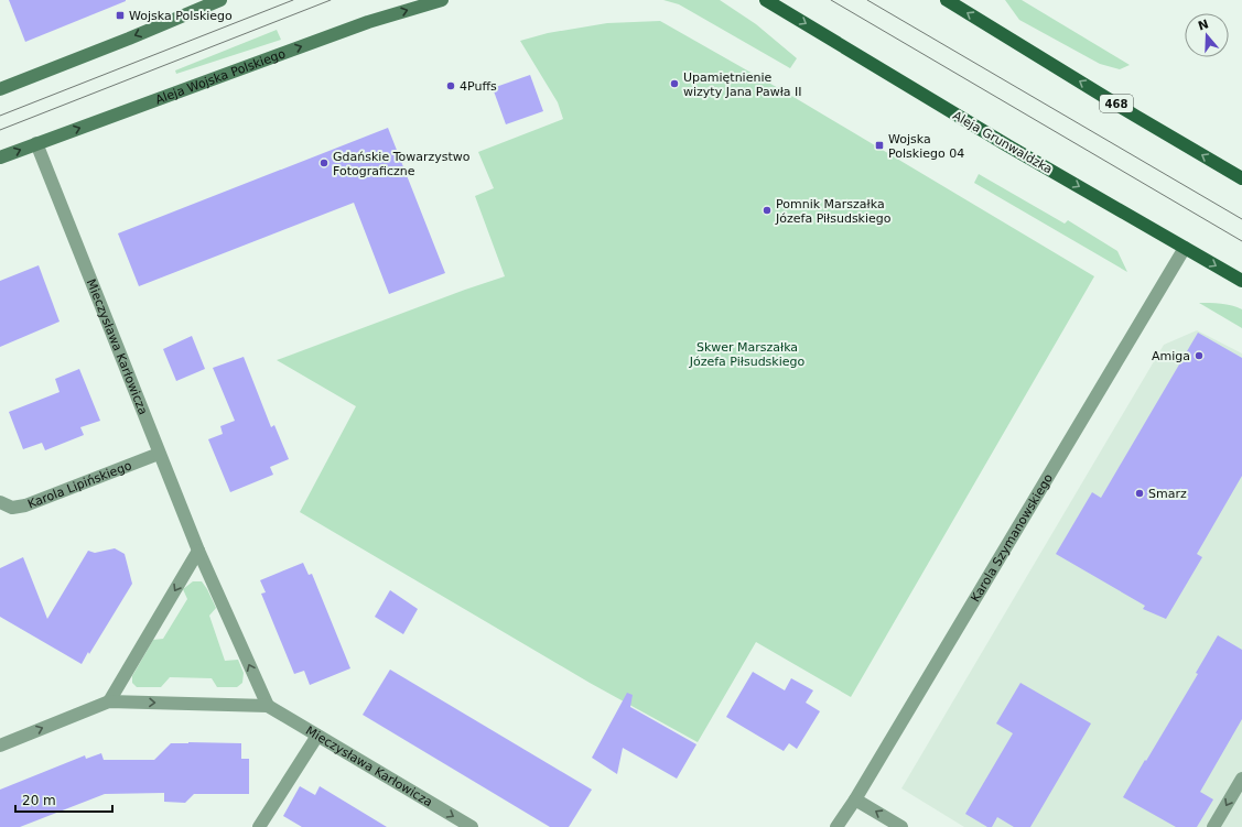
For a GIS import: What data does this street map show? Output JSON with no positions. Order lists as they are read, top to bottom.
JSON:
{
  "streets": {
    "main road": ["468", "Aleja Grunwaldzka"],
    "street": [
      "Aleja Wojska Polskiego",
      "Mieczysława Karłowicza",
      "Karola Lipińskiego",
      "Karola Szymanowskiego"
    ]
  },
  "crossings": [
    ["Aleja Wojska Polskiego", "Mieczysława Karłowicza"],
    ["Aleja Grunwaldzka", "Karola Szymanowskiego"],
    ["Mieczysława Karłowicza", "Karola Lipińskiego"]
  ],
  "parks": ["Skwer Marszałka Józefa Piłsudskiego"],
  "places": {
    "transit": ["Wojska Polskiego", "Wojska Polskiego 04"],
    "other": [
      "Upamiętnienie wizyty Jana Pawła II",
      "4Puffs",
      "Gdańskie Towarzystwo Fotograficzne",
      "Pomnik Marszałka Józefa Piłsudskiego",
      "Amiga",
      "Smarz"
    ]
  },
  "scale_bar": "20 m",
  "north": "top"
}
